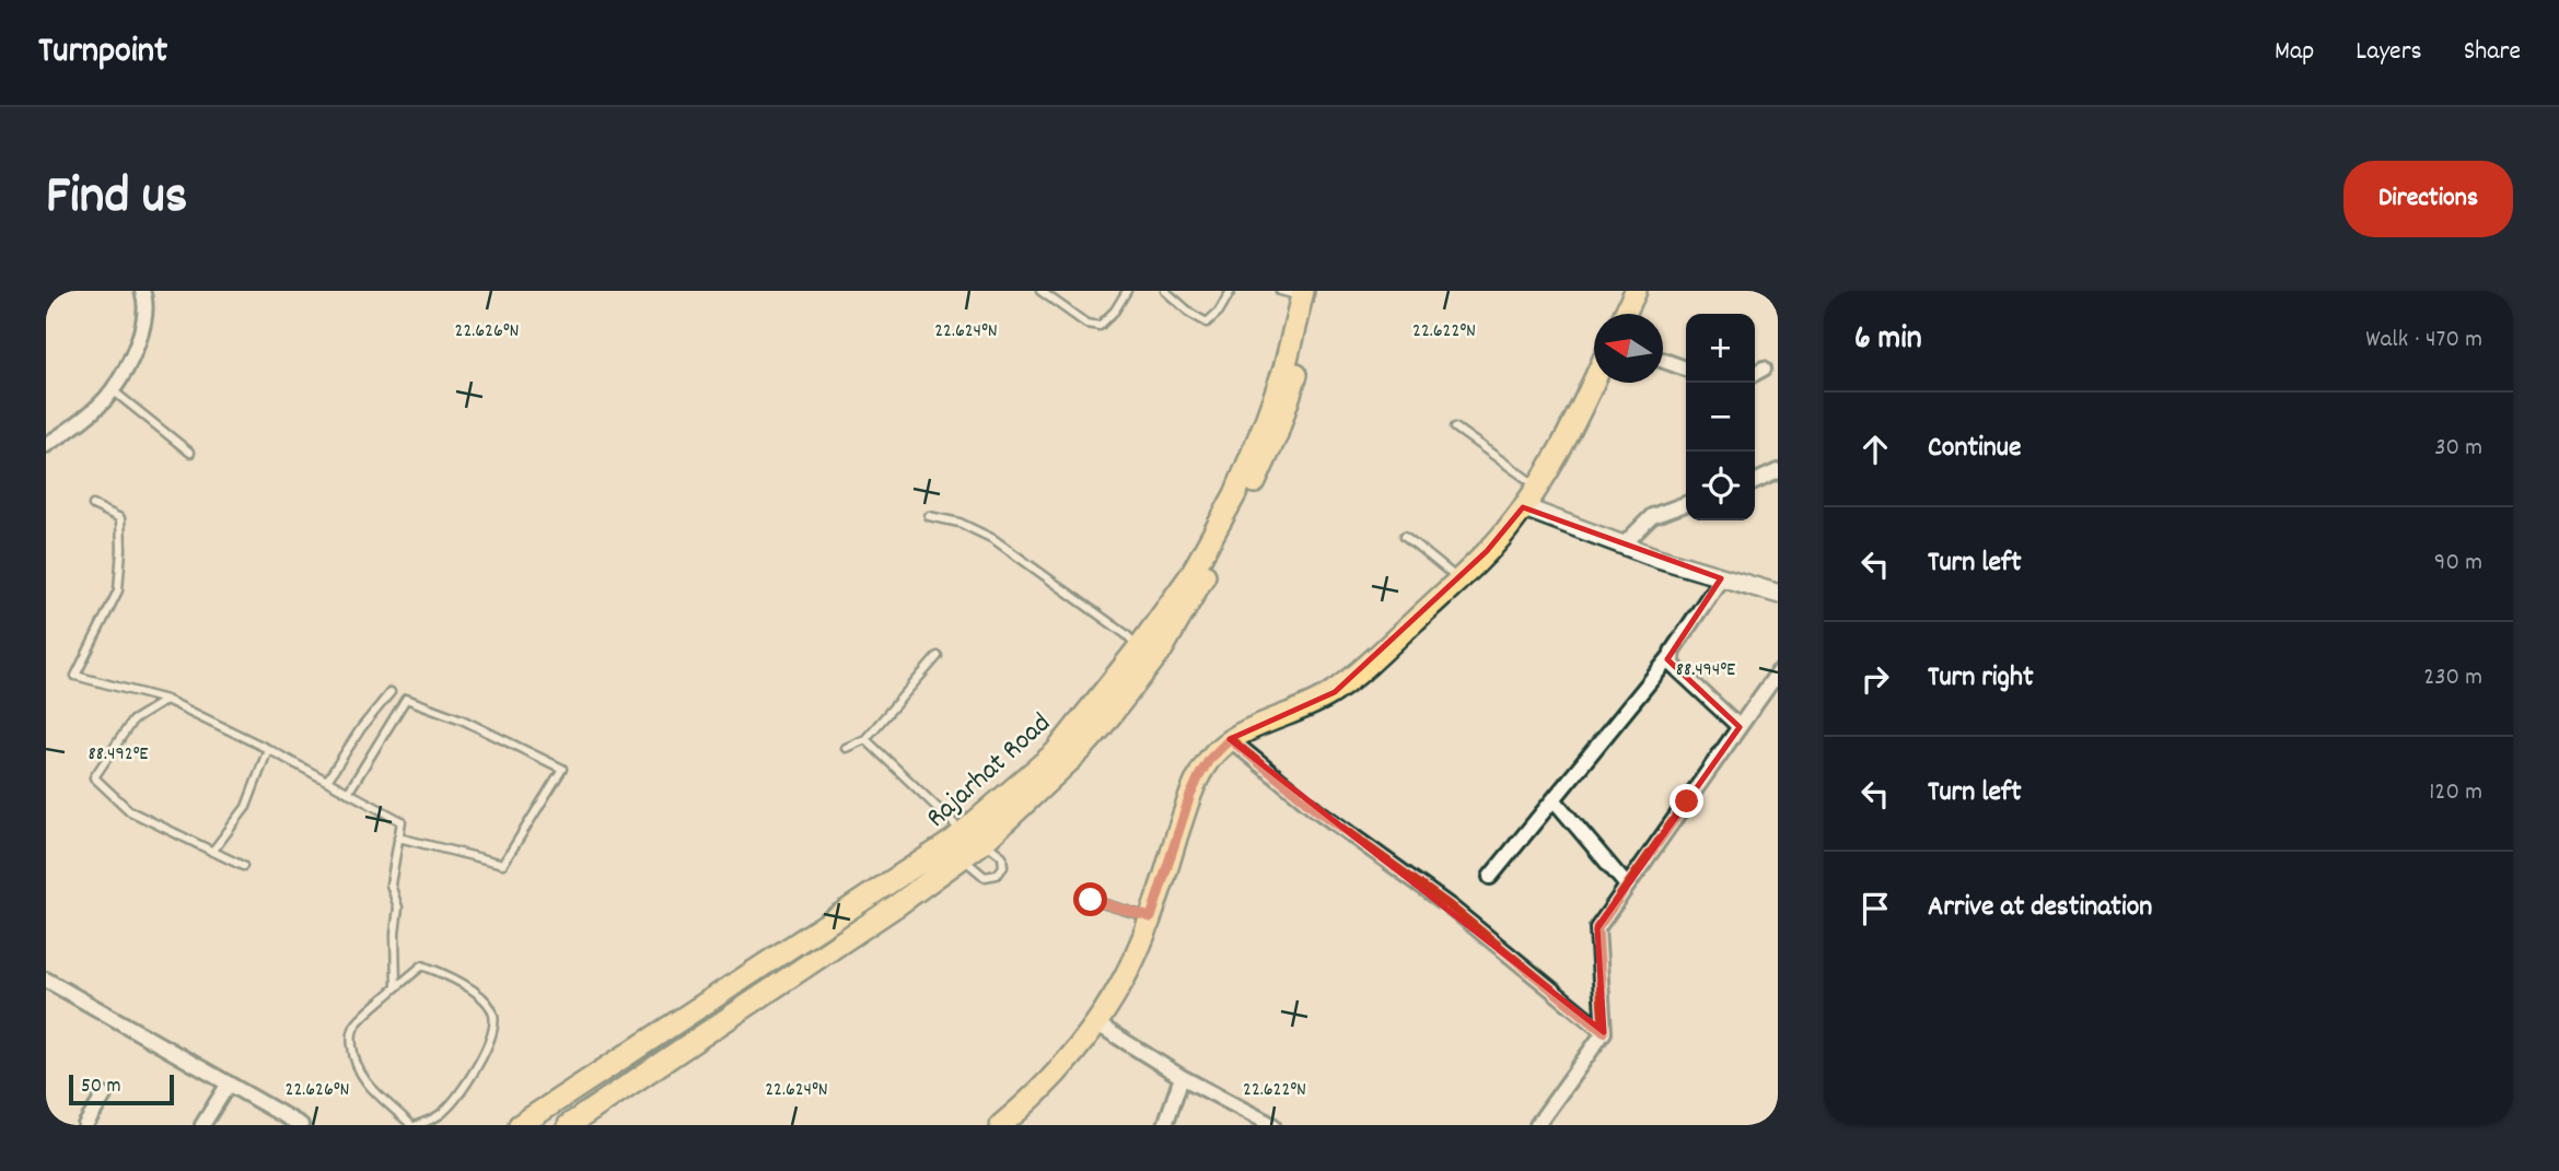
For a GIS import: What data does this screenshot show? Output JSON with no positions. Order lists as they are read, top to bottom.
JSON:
{
  "streets": {
    "main road": ["Rajarhat Road"]
  },
  "scale_bar": "50 m",
  "north": "left",
  "page": {
    "header": "Turnpoint",
    "nav": ["Map", "Layers", "Share"],
    "title": "Find us",
    "buttons": "Directions",
    "heading": ["6 min", "Walk · 470 m"],
    "map_buttons": ["+", "−"],
    "list": [
      ["Continue", "30 m"],
      ["Turn left", "90 m"],
      ["Turn right", "230 m"],
      ["Turn left", "120 m"],
      "Arrive at destination"
    ],
    "scale": "50 m"
  },
  "coordinates": [
    "22.626°N",
    "22.624°N",
    "22.622°N",
    "88.494°E",
    "88.492°E"
  ]
}
